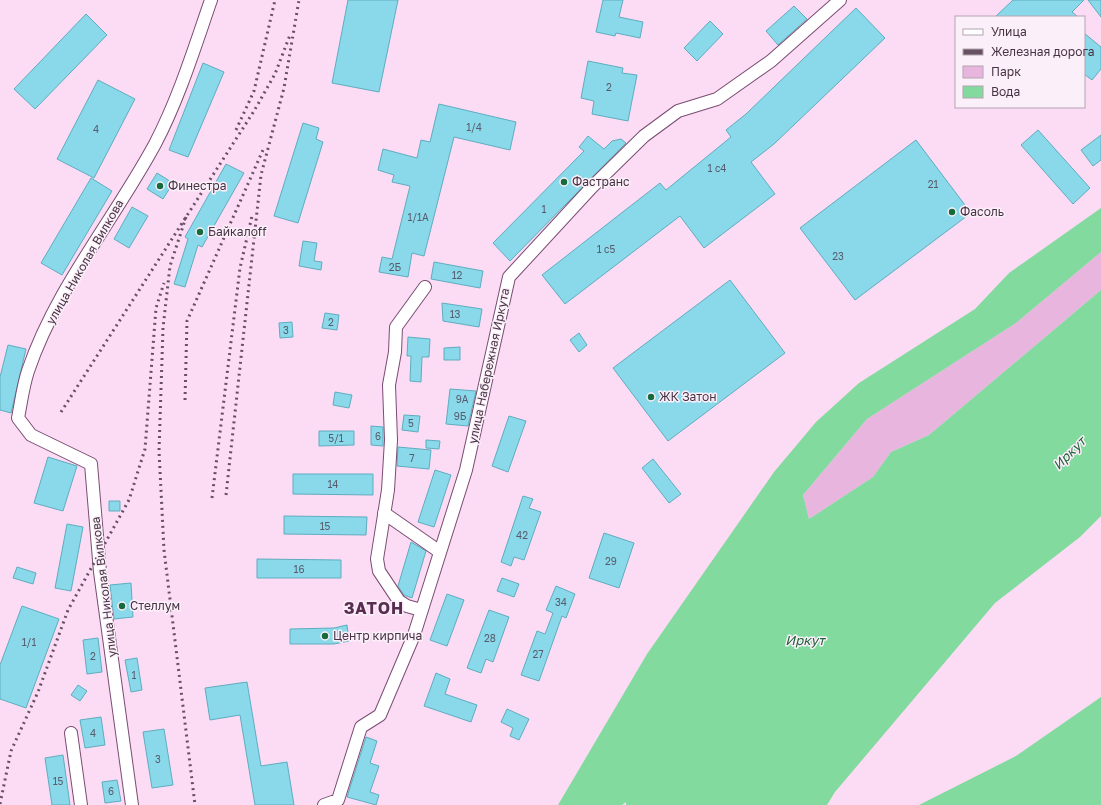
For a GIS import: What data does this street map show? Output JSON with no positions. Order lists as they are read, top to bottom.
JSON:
{
  "streets": {
    "street": ["улица Николая Вилкова", "улица Набережная Иркута"]
  },
  "districts": ["ЗАТОН"],
  "water": ["Иркут"],
  "places": [
    "Фастранс",
    "Финестра",
    "Фасоль",
    "Байкалoff",
    "ЖК Затон",
    "Стеллум",
    "Центр кирпича"
  ],
  "house_numbers": [
    "2",
    "1/4",
    "4",
    "1 с4",
    "21",
    "1",
    "1/1А",
    "1 с5",
    "23",
    "2Б",
    "12",
    "13",
    "2",
    "3",
    "9А",
    "9Б",
    "5",
    "6",
    "5/1",
    "7",
    "14",
    "15",
    "42",
    "29",
    "16",
    "34",
    "28",
    "1/1",
    "27",
    "2",
    "1",
    "4",
    "3",
    "15",
    "6"
  ],
  "legend": [
    "Улица",
    "Железная дорога",
    "Парк",
    "Вода"
  ]
}
